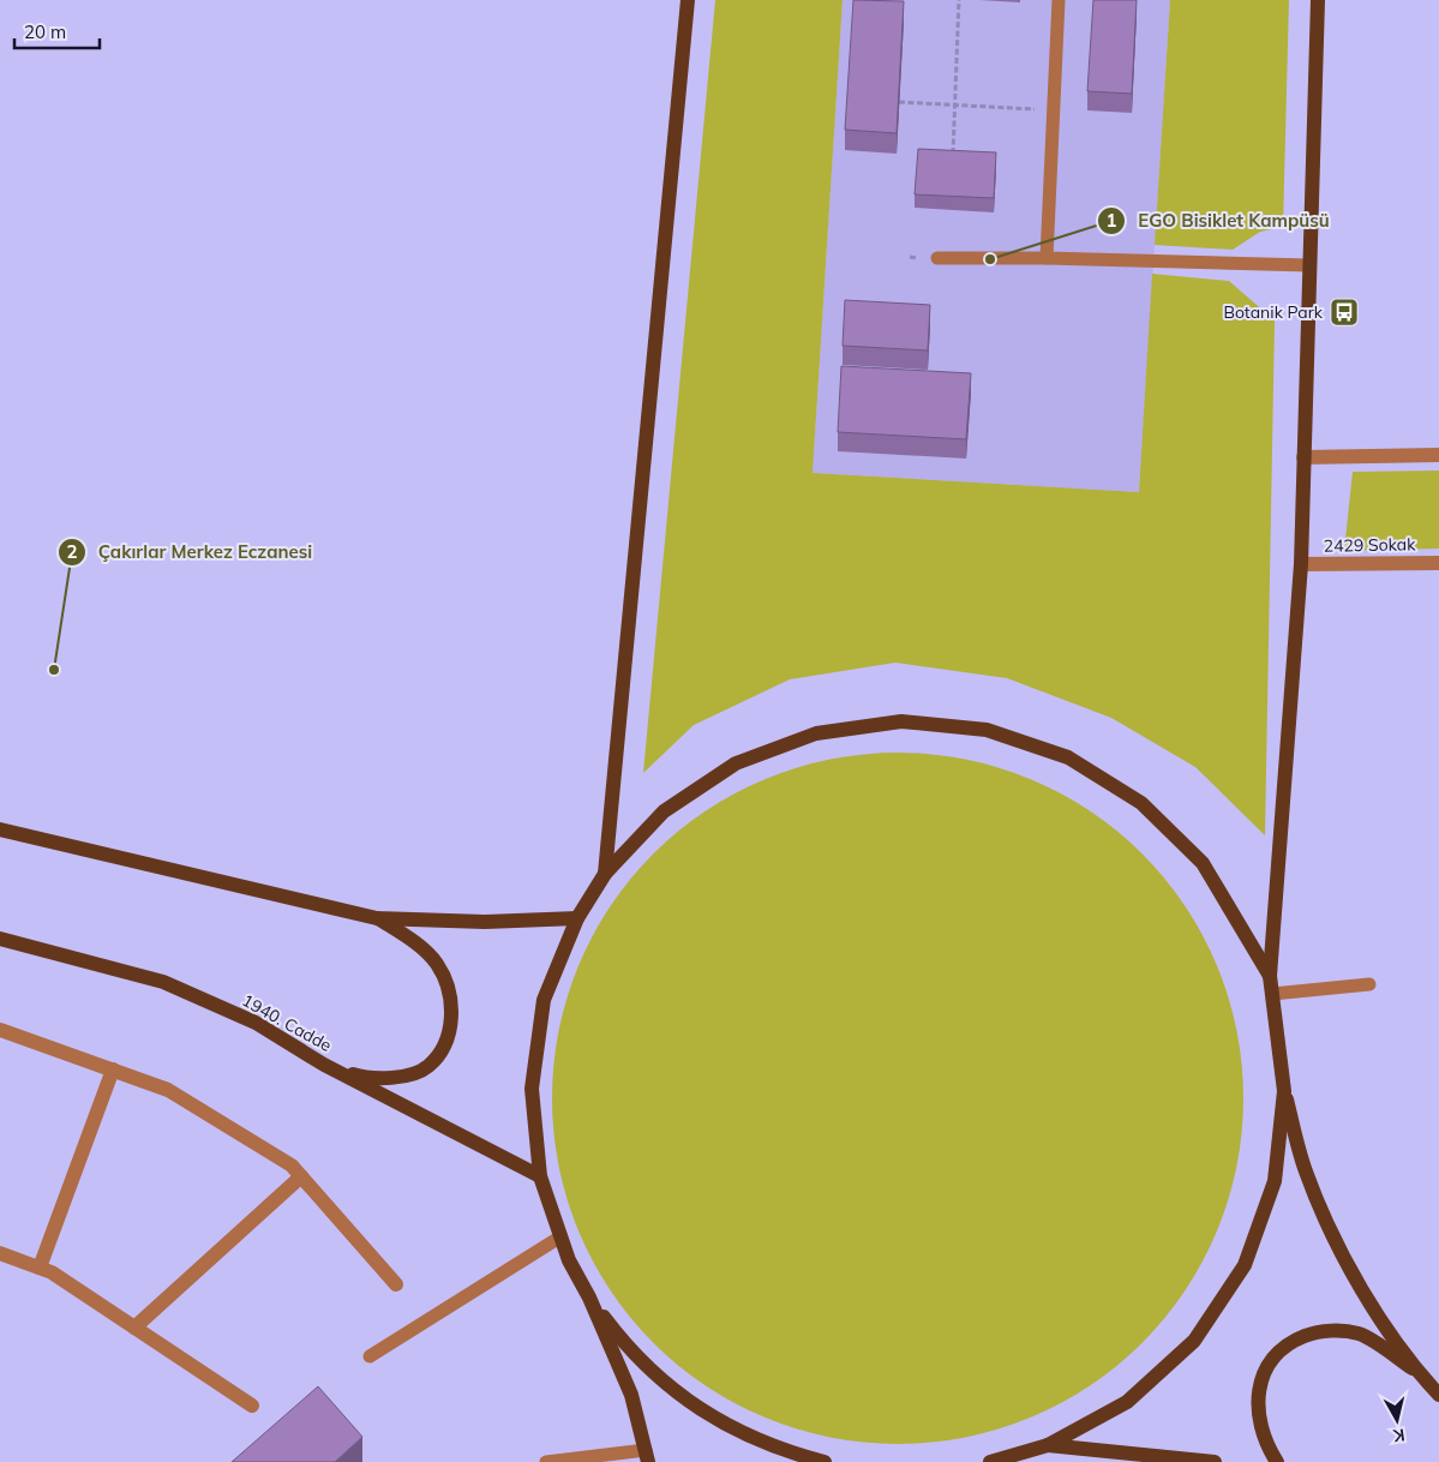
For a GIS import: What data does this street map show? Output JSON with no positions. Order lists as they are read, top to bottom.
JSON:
{
  "streets": {
    "main road": ["1940. Cadde"],
    "street": ["2429 Sokak"]
  },
  "places": {
    "other": ["EGO Bisiklet Kampüsü", "Çakırlar Merkez Eczanesi"],
    "bus stop": ["Botanik Park"]
  },
  "scale_bar": "20 m",
  "north": "bottom"
}
